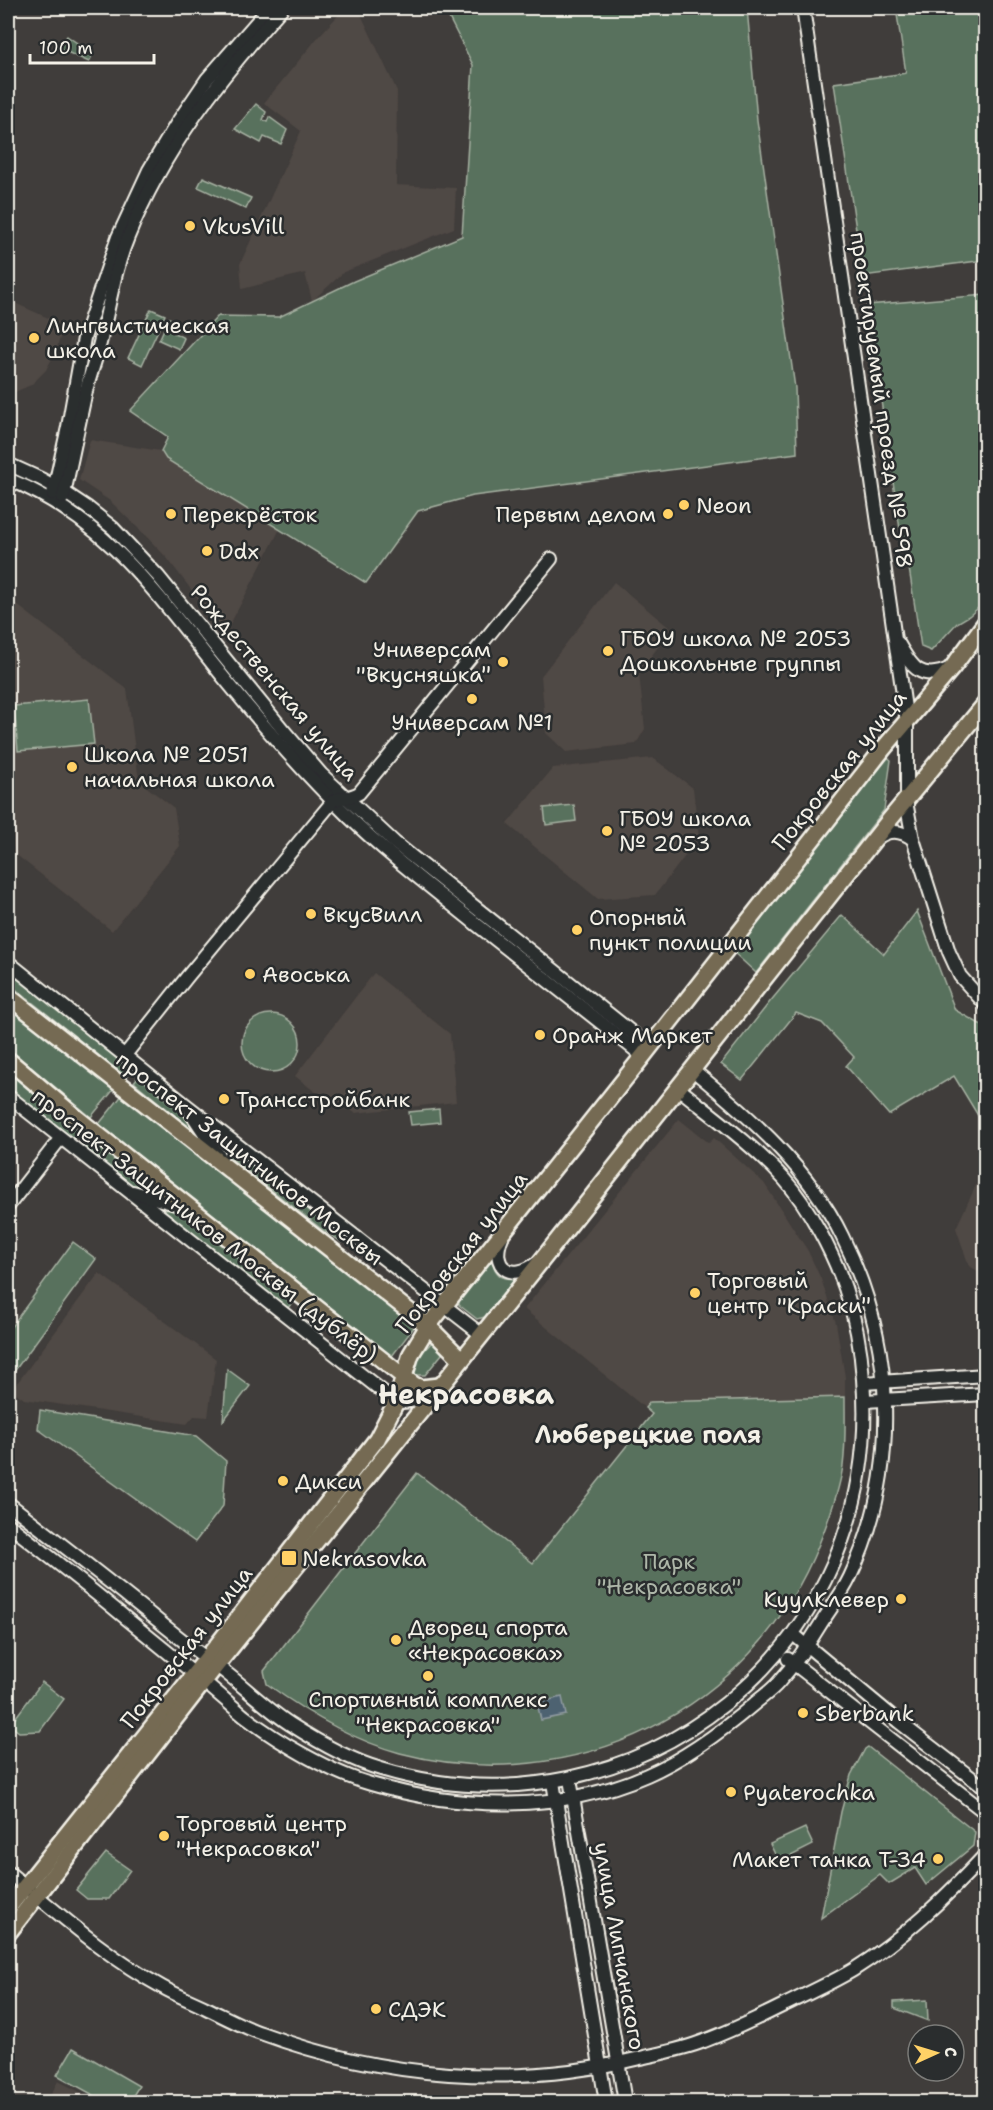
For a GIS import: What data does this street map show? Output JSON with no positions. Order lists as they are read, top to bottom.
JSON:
{
  "streets": {
    "main road": ["Покровская улица", "проспект Защитников Москвы"],
    "street": [
      "проектируемый проезд № 598",
      "Рождественская улица",
      "проспект Защитников Москвы (дублёр)",
      "улица Липчанского"
    ]
  },
  "crossings": [
    ["проектируемый проезд № 598", "Покровская улица"],
    ["Рождественская улица", "Покровская улица"],
    ["Покровская улица", "проспект Защитников Москвы"],
    ["Покровская улица", "проспект Защитников Москвы (дублёр)"]
  ],
  "districts": ["Некрасовка", "Люберецкие поля"],
  "parks": ["Парк \"Некрасовка\""],
  "places": {
    "other": [
      "VkusVill",
      "Лингвистическая школа",
      "Neon",
      "Перекрёсток",
      "Первым делом",
      "Ddx",
      "ГБОУ школа № 2053 Дошкольные группы",
      "Универсам \"Вкусняшка\"",
      "Универсам №1",
      "Школа № 2051 начальная школа",
      "ГБОУ школа № 2053",
      "ВкусВилл",
      "Опорный пункт полиции",
      "Авоська",
      "Оранж Маркет",
      "Трансстройбанк",
      "Торговый центр \"Краски\"",
      "Дикси",
      "КуулКлевер",
      "Дворец спорта «Некрасовка»",
      "Спортивный комплекс \"Некрасовка\"",
      "Sberbank",
      "Pyaterochka",
      "Торговый центр \"Некрасовка\"",
      "Макет танка Т-34",
      "СДЭК"
    ],
    "transit": ["Nekrasovka"]
  },
  "scale_bar": "100 m",
  "north": "right"
}
